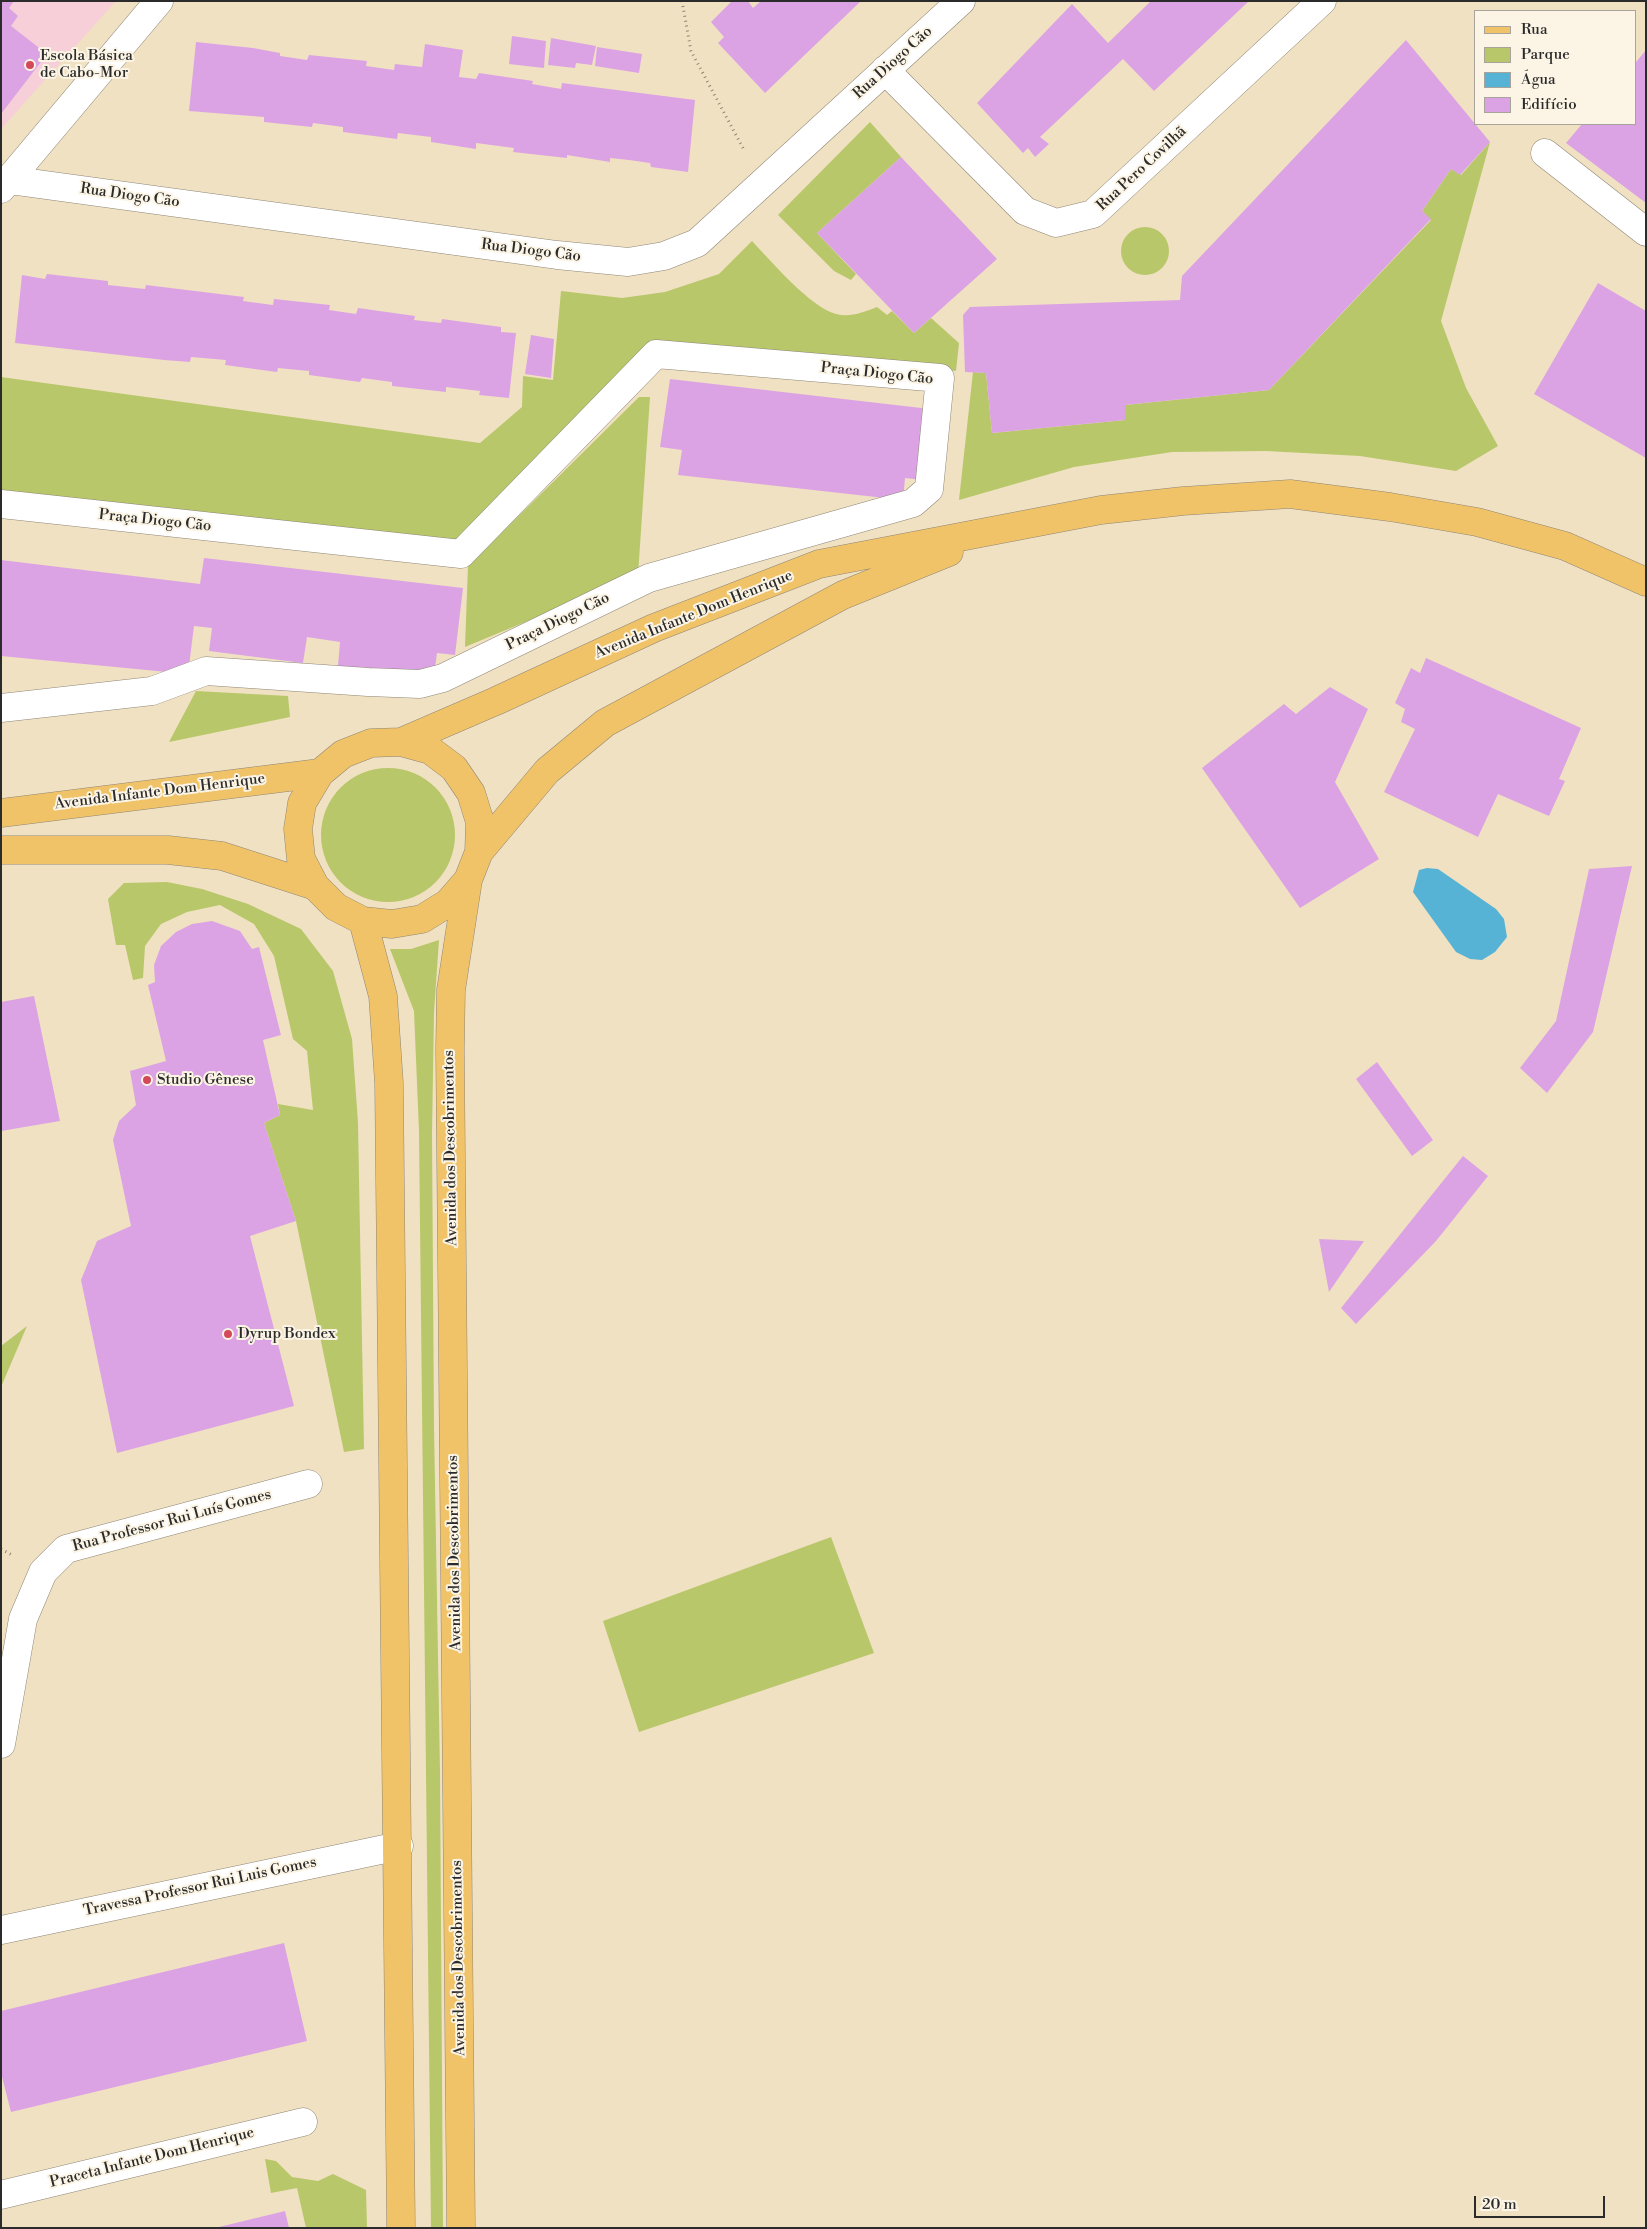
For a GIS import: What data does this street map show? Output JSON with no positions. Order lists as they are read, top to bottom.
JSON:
{
  "streets": {
    "main road": ["Avenida Infante Dom Henrique", "Avenida dos Descobrimentos"],
    "street": [
      "Rua Diogo Cão",
      "Rua Pero Covilhã",
      "Praça Diogo Cão",
      "Rua Professor Rui Luís Gomes",
      "Travessa Professor Rui Luis Gomes",
      "Praceta Infante Dom Henrique"
    ]
  },
  "crossings": [
    ["Rua Diogo Cão", "Rua Pero Covilhã"],
    ["Avenida Infante Dom Henrique", "Avenida dos Descobrimentos"]
  ],
  "places": ["Escola Básica de Cabo-Mor", "Studio Gênese", "Dyrup Bondex"],
  "legend": [
    "Rua",
    "Parque",
    "Água",
    "Edifício"
  ],
  "scale_bar": "20 m"
}
